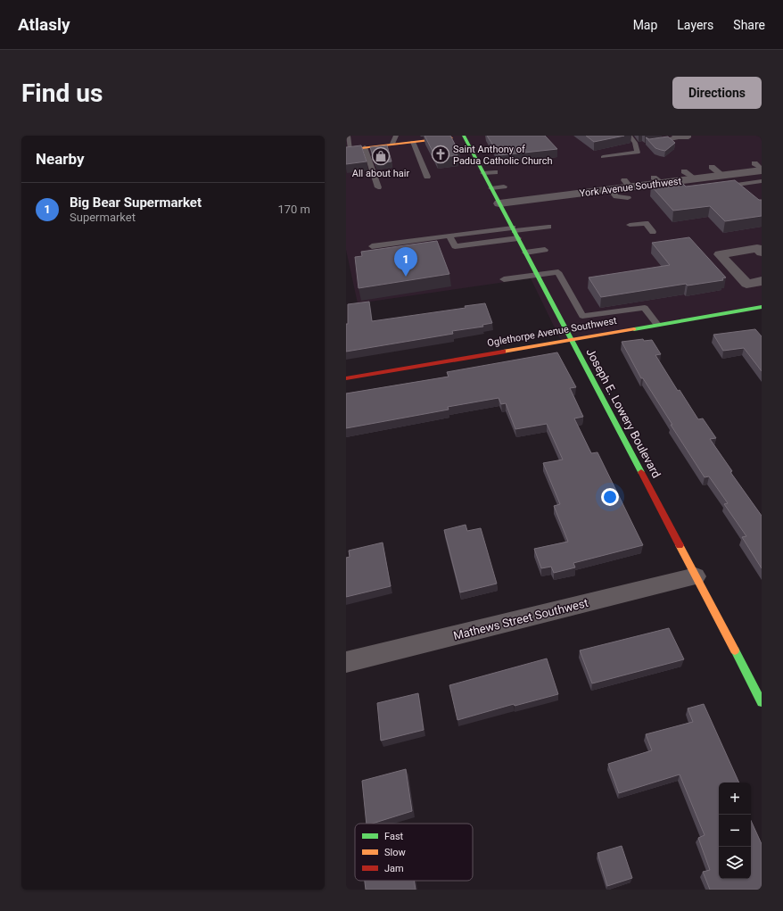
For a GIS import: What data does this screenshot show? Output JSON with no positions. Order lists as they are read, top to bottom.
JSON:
{
  "streets": {
    "street": [
      "York Avenue Southwest",
      "Oglethorpe Avenue Southwest",
      "Joseph E. Lowery Boulevard",
      "Mathews Street Southwest"
    ]
  },
  "crossings": [
    ["York Avenue Southwest", "Joseph E. Lowery Boulevard"],
    ["Oglethorpe Avenue Southwest", "Joseph E. Lowery Boulevard"],
    ["Joseph E. Lowery Boulevard", "Mathews Street Southwest"]
  ],
  "places": {
    "church": ["Saint Anthony of Padua Catholic Church"],
    "shop": ["All about hair"]
  },
  "legend": ["Fast", "Slow", "Jam"],
  "page": {
    "header": "Atlasly",
    "nav": ["Map", "Layers", "Share"],
    "buttons": "Directions",
    "title": "Find us",
    "heading": "Nearby",
    "list": [
      {
        "mark": "1",
        "name": "Big Bear Supermarket",
        "note": "Supermarket",
        "value": "170 m"
      }
    ],
    "pins": "1",
    "map_buttons": ["+", "−"]
  }
}
